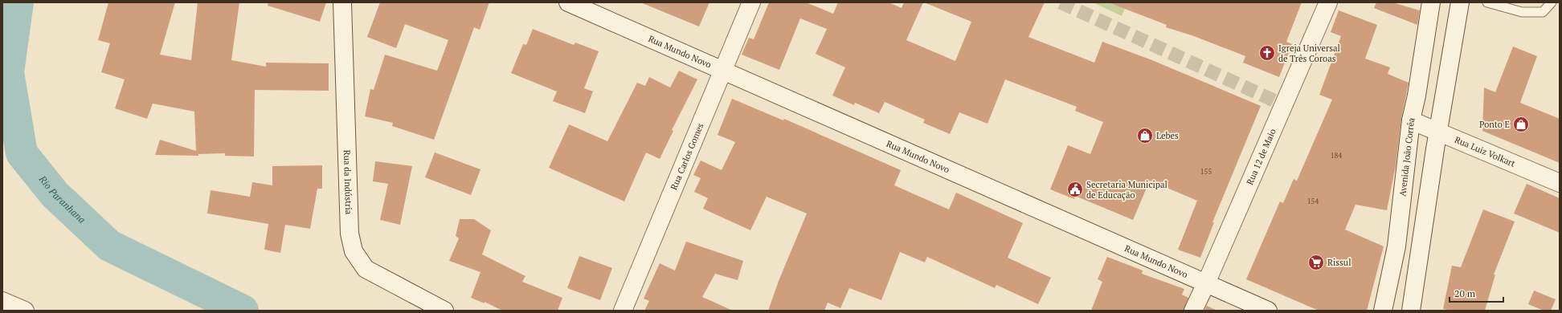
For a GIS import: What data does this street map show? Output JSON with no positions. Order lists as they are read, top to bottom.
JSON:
{
  "streets": {
    "main road": [
      "Rua Mundo Novo",
      "Rua Luiz Volkart",
      "Rua Carlos Gomes",
      "Rua 12 de Maio",
      "Avenida João Corrêa",
      "Rua da Indústria"
    ]
  },
  "crossings": [
    ["Rua Mundo Novo", "Rua Carlos Gomes"],
    ["Rua Mundo Novo", "Rua 12 de Maio"],
    ["Rua Luiz Volkart", "Avenida João Corrêa"]
  ],
  "water": ["Rio Paranhana"],
  "places": {
    "church": ["Igreja Universal de Três Coroas"],
    "shop": ["Ponto E", "Lebes"],
    "public building": ["Secretaria Municipal de Educação"],
    "supermarket": ["Rissul"]
  },
  "house_numbers": ["184", "155", "154"],
  "scale_bar": "20 m"
}
